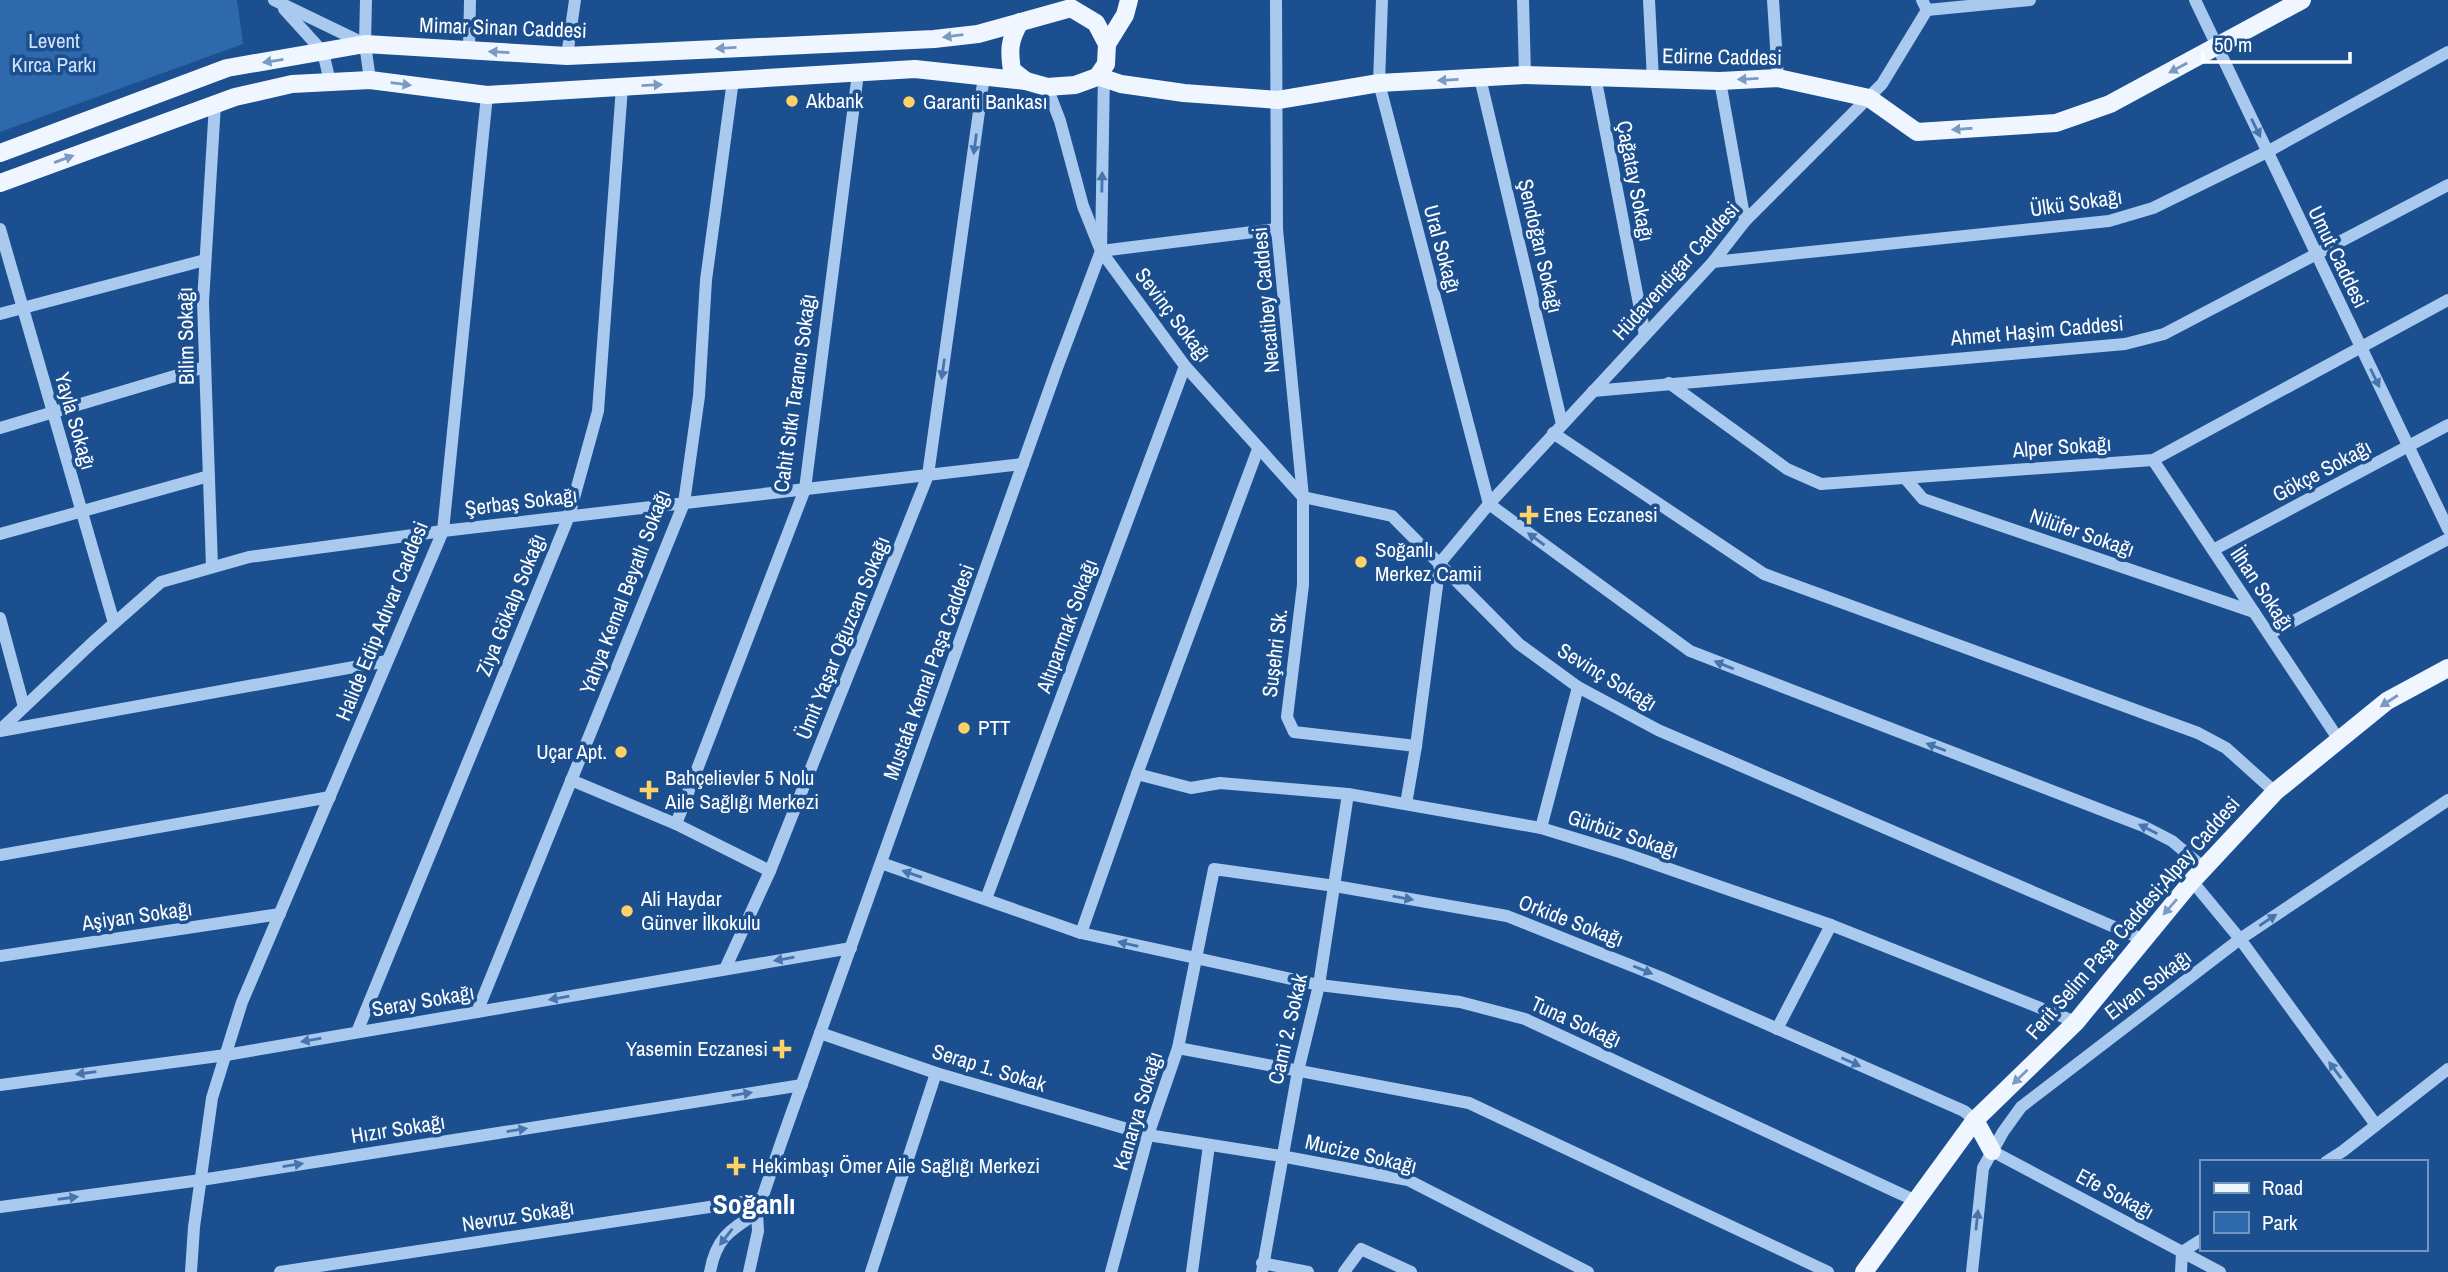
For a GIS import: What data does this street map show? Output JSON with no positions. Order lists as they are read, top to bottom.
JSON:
{
  "streets": {
    "main road": ["Mimar Sinan Caddesi", "Edirne Caddesi", "Ferit Selim Paşa Caddesi;Alpay Caddesi"],
    "street": [
      "Çağatay Sokağı",
      "Ülkü Sokağı",
      "Şendoğan Sokağı",
      "Ural Sokağı",
      "Umut Caddesi",
      "Hüdavendigar Caddesi",
      "Necatibey Caddesi",
      "Sevinç Sokağı",
      "Ahmet Haşim Caddesi",
      "Bilim Sokağı",
      "Cahit Sıtkı Tarancı Sokağı",
      "Yayla Sokağı",
      "Alper Sokağı",
      "Gökçe Sokağı",
      "Şerbaş Sokağı",
      "Nilüfer Sokağı",
      "İlhan Sokağı",
      "Yahya Kemal Beyatlı Sokağı",
      "Ziya Gökalp Sokağı",
      "Halide Edip Adıvar Caddesi",
      "Altıparmak Sokağı",
      "Ümit Yaşar Oğuzcan Sokağı",
      "Suşehri Sk.",
      "Mustafa Kemal Paşa Caddesi",
      "Gürbüz Sokağı",
      "Aşiyan Sokağı",
      "Orkide Sokağı",
      "Elvan Sokağı",
      "Seray Sokağı",
      "Tuna Sokağı",
      "Cami 2. Sokak",
      "Serap 1. Sokak",
      "Kanarya Sokağı",
      "Hızır Sokağı",
      "Mucize Sokağı",
      "Efe Sokağı",
      "Nevruz Sokağı"
    ]
  },
  "crossings": [
    ["Mimar Sinan Caddesi", "Edirne Caddesi"],
    ["Mimar Sinan Caddesi", "Mustafa Kemal Paşa Caddesi"],
    ["Edirne Caddesi", "Çağatay Sokağı"],
    ["Edirne Caddesi", "Şendoğan Sokağı"],
    ["Edirne Caddesi", "Ural Sokağı"],
    ["Edirne Caddesi", "Umut Caddesi"],
    ["Edirne Caddesi", "Hüdavendigar Caddesi"],
    ["Edirne Caddesi", "Necatibey Caddesi"],
    ["Edirne Caddesi", "Mustafa Kemal Paşa Caddesi"],
    ["Çağatay Sokağı", "Hüdavendigar Caddesi"],
    ["Ülkü Sokağı", "Umut Caddesi"],
    ["Ülkü Sokağı", "Hüdavendigar Caddesi"],
    ["Şendoğan Sokağı", "Hüdavendigar Caddesi"],
    ["Ural Sokağı", "Hüdavendigar Caddesi"],
    ["Umut Caddesi", "Ahmet Haşim Caddesi"],
    ["Umut Caddesi", "Alper Sokağı"],
    ["Umut Caddesi", "Gökçe Sokağı"],
    ["Hüdavendigar Caddesi", "Sevinç Sokağı"],
    ["Hüdavendigar Caddesi", "Ahmet Haşim Caddesi"],
    ["Necatibey Caddesi", "Sevinç Sokağı"],
    ["Necatibey Caddesi", "Suşehri Sk."],
    ["Sevinç Sokağı", "Altıparmak Sokağı"],
    ["Sevinç Sokağı", "Suşehri Sk."],
    ["Sevinç Sokağı", "Mustafa Kemal Paşa Caddesi"],
    ["Sevinç Sokağı", "Ferit Selim Paşa Caddesi;Alpay Caddesi"],
    ["Ahmet Haşim Caddesi", "Alper Sokağı"],
    ["Bilim Sokağı", "Şerbaş Sokağı"],
    ["Cahit Sıtkı Tarancı Sokağı", "Şerbaş Sokağı"],
    ["Yayla Sokağı", "Şerbaş Sokağı"],
    ["Alper Sokağı", "Nilüfer Sokağı"],
    ["Alper Sokağı", "İlhan Sokağı"],
    ["Gökçe Sokağı", "İlhan Sokağı"],
    ["Şerbaş Sokağı", "Yahya Kemal Beyatlı Sokağı"],
    ["Şerbaş Sokağı", "Ziya Gökalp Sokağı"],
    ["Şerbaş Sokağı", "Halide Edip Adıvar Caddesi"],
    ["Şerbaş Sokağı", "Ümit Yaşar Oğuzcan Sokağı"],
    ["Şerbaş Sokağı", "Mustafa Kemal Paşa Caddesi"],
    ["Nilüfer Sokağı", "İlhan Sokağı"],
    ["İlhan Sokağı", "Ferit Selim Paşa Caddesi;Alpay Caddesi"],
    ["Yahya Kemal Beyatlı Sokağı", "Seray Sokağı"],
    ["Ziya Gökalp Sokağı", "Seray Sokağı"],
    ["Halide Edip Adıvar Caddesi", "Aşiyan Sokağı"],
    ["Halide Edip Adıvar Caddesi", "Seray Sokağı"],
    ["Halide Edip Adıvar Caddesi", "Hızır Sokağı"],
    ["Altıparmak Sokağı", "Tuna Sokağı"],
    ["Ümit Yaşar Oğuzcan Sokağı", "Seray Sokağı"],
    ["Mustafa Kemal Paşa Caddesi", "Seray Sokağı"],
    ["Mustafa Kemal Paşa Caddesi", "Tuna Sokağı"],
    ["Mustafa Kemal Paşa Caddesi", "Serap 1. Sokak"],
    ["Mustafa Kemal Paşa Caddesi", "Hızır Sokağı"],
    ["Mustafa Kemal Paşa Caddesi", "Nevruz Sokağı"],
    ["Gürbüz Sokağı", "Ferit Selim Paşa Caddesi;Alpay Caddesi"],
    ["Gürbüz Sokağı", "Cami 2. Sokak"],
    ["Ferit Selim Paşa Caddesi;Alpay Caddesi", "Orkide Sokağı"],
    ["Ferit Selim Paşa Caddesi;Alpay Caddesi", "Tuna Sokağı"],
    ["Orkide Sokağı", "Tuna Sokağı"],
    ["Orkide Sokağı", "Cami 2. Sokak"],
    ["Orkide Sokağı", "Kanarya Sokağı"],
    ["Elvan Sokağı", "Efe Sokağı"],
    ["Tuna Sokağı", "Cami 2. Sokak"],
    ["Tuna Sokağı", "Kanarya Sokağı"],
    ["Cami 2. Sokak", "Mucize Sokağı"],
    ["Serap 1. Sokak", "Kanarya Sokağı"],
    ["Serap 1. Sokak", "Mucize Sokağı"],
    ["Kanarya Sokağı", "Mucize Sokağı"]
  ],
  "one_way": [
    "Edirne Caddesi",
    "Umut Caddesi",
    "Ümit Yaşar Oğuzcan Sokağı",
    "Ferit Selim Paşa Caddesi;Alpay Caddesi",
    "Orkide Sokağı",
    "Elvan Sokağı",
    "Seray Sokağı",
    "Hızır Sokağı"
  ],
  "districts": ["Soğanlı"],
  "parks": ["Levent Kırca Parkı"],
  "places": {
    "other": [
      "Akbank",
      "Garanti Bankası",
      "Soğanlı Merkez Camii",
      "PTT",
      "Uçar Apt.",
      "Ali Haydar Günver İlkokulu"
    ],
    "health": [
      "Enes Eczanesi",
      "Bahçelievler 5 Nolu Aile Sağlığı Merkezi",
      "Yasemin Eczanesi",
      "Hekimbaşı Ömer Aile Sağlığı Merkezi"
    ]
  },
  "legend": ["Road", "Park"],
  "scale_bar": "50 m"
}
